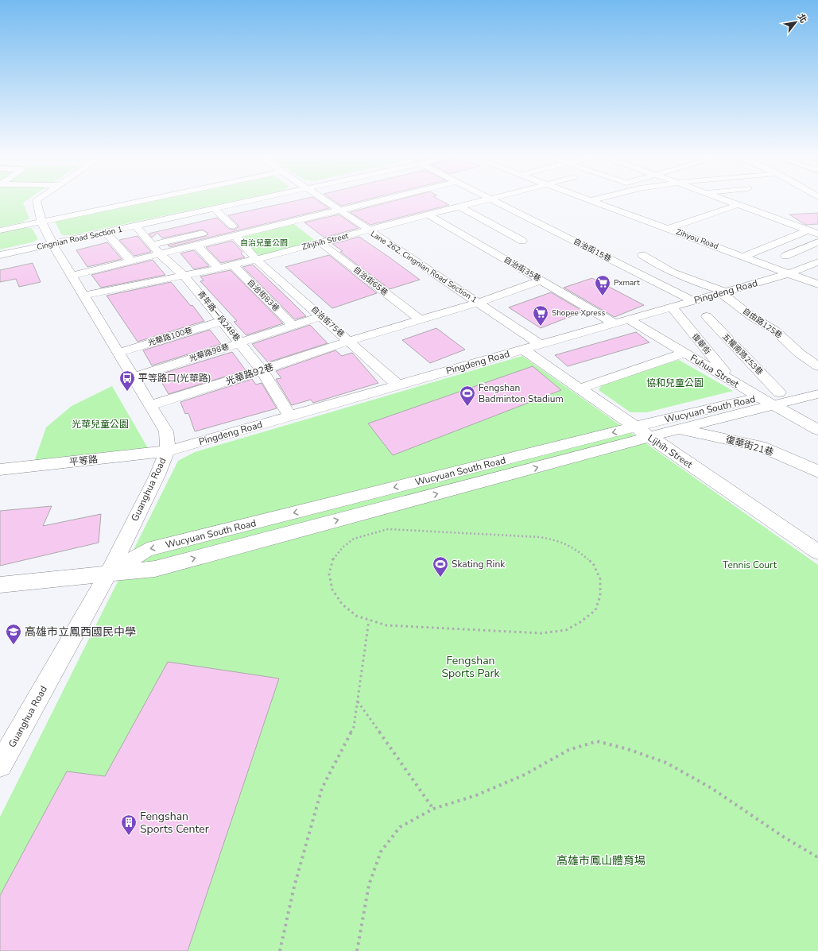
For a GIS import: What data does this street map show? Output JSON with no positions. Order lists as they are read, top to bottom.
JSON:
{
  "streets": {
    "street": [
      "Cingnian Road Section 1",
      "Zihyou Road",
      "Zihjhih Street",
      "自治街15巷",
      "Lane 262, Cingnian Road Section 1",
      "自治街35巷",
      "自治街65巷",
      "Pingdeng Road",
      "自治街83巷",
      "青年路一段248巷",
      "自治街75巷",
      "自由路125巷",
      "光華路100巷",
      "復華街",
      "光華路98巷",
      "五權南路253巷",
      "Fuhua Street",
      "光華路92巷",
      "Wucyuan South Road",
      "復華街21巷",
      "Lijhih Street",
      "平等路",
      "Guanghua Road"
    ]
  },
  "crossings": [
    ["Cingnian Road Section 1", "青年路一段248巷"],
    ["Cingnian Road Section 1", "Guanghua Road"],
    ["Zihyou Road", "Pingdeng Road"],
    ["Zihjhih Street", "Lane 262, Cingnian Road Section 1"],
    ["Zihjhih Street", "自治街35巷"],
    ["Zihjhih Street", "自治街65巷"],
    ["Zihjhih Street", "自治街83巷"],
    ["Zihjhih Street", "青年路一段248巷"],
    ["Zihjhih Street", "自治街75巷"],
    ["Zihjhih Street", "Guanghua Road"],
    ["自治街15巷", "Pingdeng Road"],
    ["Lane 262, Cingnian Road Section 1", "Pingdeng Road"],
    ["Lane 262, Cingnian Road Section 1", "光華路92巷"],
    ["自治街35巷", "Pingdeng Road"],
    ["自治街35巷", "光華路92巷"],
    ["自治街65巷", "光華路92巷"],
    ["Pingdeng Road", "青年路一段248巷"],
    ["Pingdeng Road", "自治街75巷"],
    ["Pingdeng Road", "自由路125巷"],
    ["Pingdeng Road", "復華街"],
    ["Pingdeng Road", "Fuhua Street"],
    ["Pingdeng Road", "Lijhih Street"],
    ["Pingdeng Road", "平等路"],
    ["Pingdeng Road", "Guanghua Road"],
    ["自治街83巷", "光華路98巷"],
    ["青年路一段248巷", "光華路100巷"],
    ["青年路一段248巷", "光華路98巷"],
    ["青年路一段248巷", "光華路92巷"],
    ["自治街75巷", "光華路98巷"],
    ["自治街75巷", "光華路92巷"],
    ["光華路100巷", "Guanghua Road"],
    ["復華街", "Fuhua Street"],
    ["光華路98巷", "Guanghua Road"],
    ["五權南路253巷", "Wucyuan South Road"],
    ["Fuhua Street", "Wucyuan South Road"],
    ["光華路92巷", "Guanghua Road"],
    ["Wucyuan South Road", "復華街21巷"],
    ["Wucyuan South Road", "Lijhih Street"],
    ["Wucyuan South Road", "Guanghua Road"],
    ["平等路", "Guanghua Road"]
  ],
  "parks": [
    "自治兒童公園",
    "協和兒童公園",
    "光華兒童公園",
    "Tennis Court",
    "Fengshan Sports Park",
    "高雄市鳳山體育場"
  ],
  "places": {
    "supermarket": ["Pxmart", "Shopee Xpress"],
    "bus stop": ["平等路口(光華路)"],
    "sports": ["Fengshan Badminton Stadium", "Skating Rink"],
    "school or university": ["高雄市立鳳西國民中學"],
    "building": ["Fengshan Sports Center"]
  },
  "north": "top right"
}
